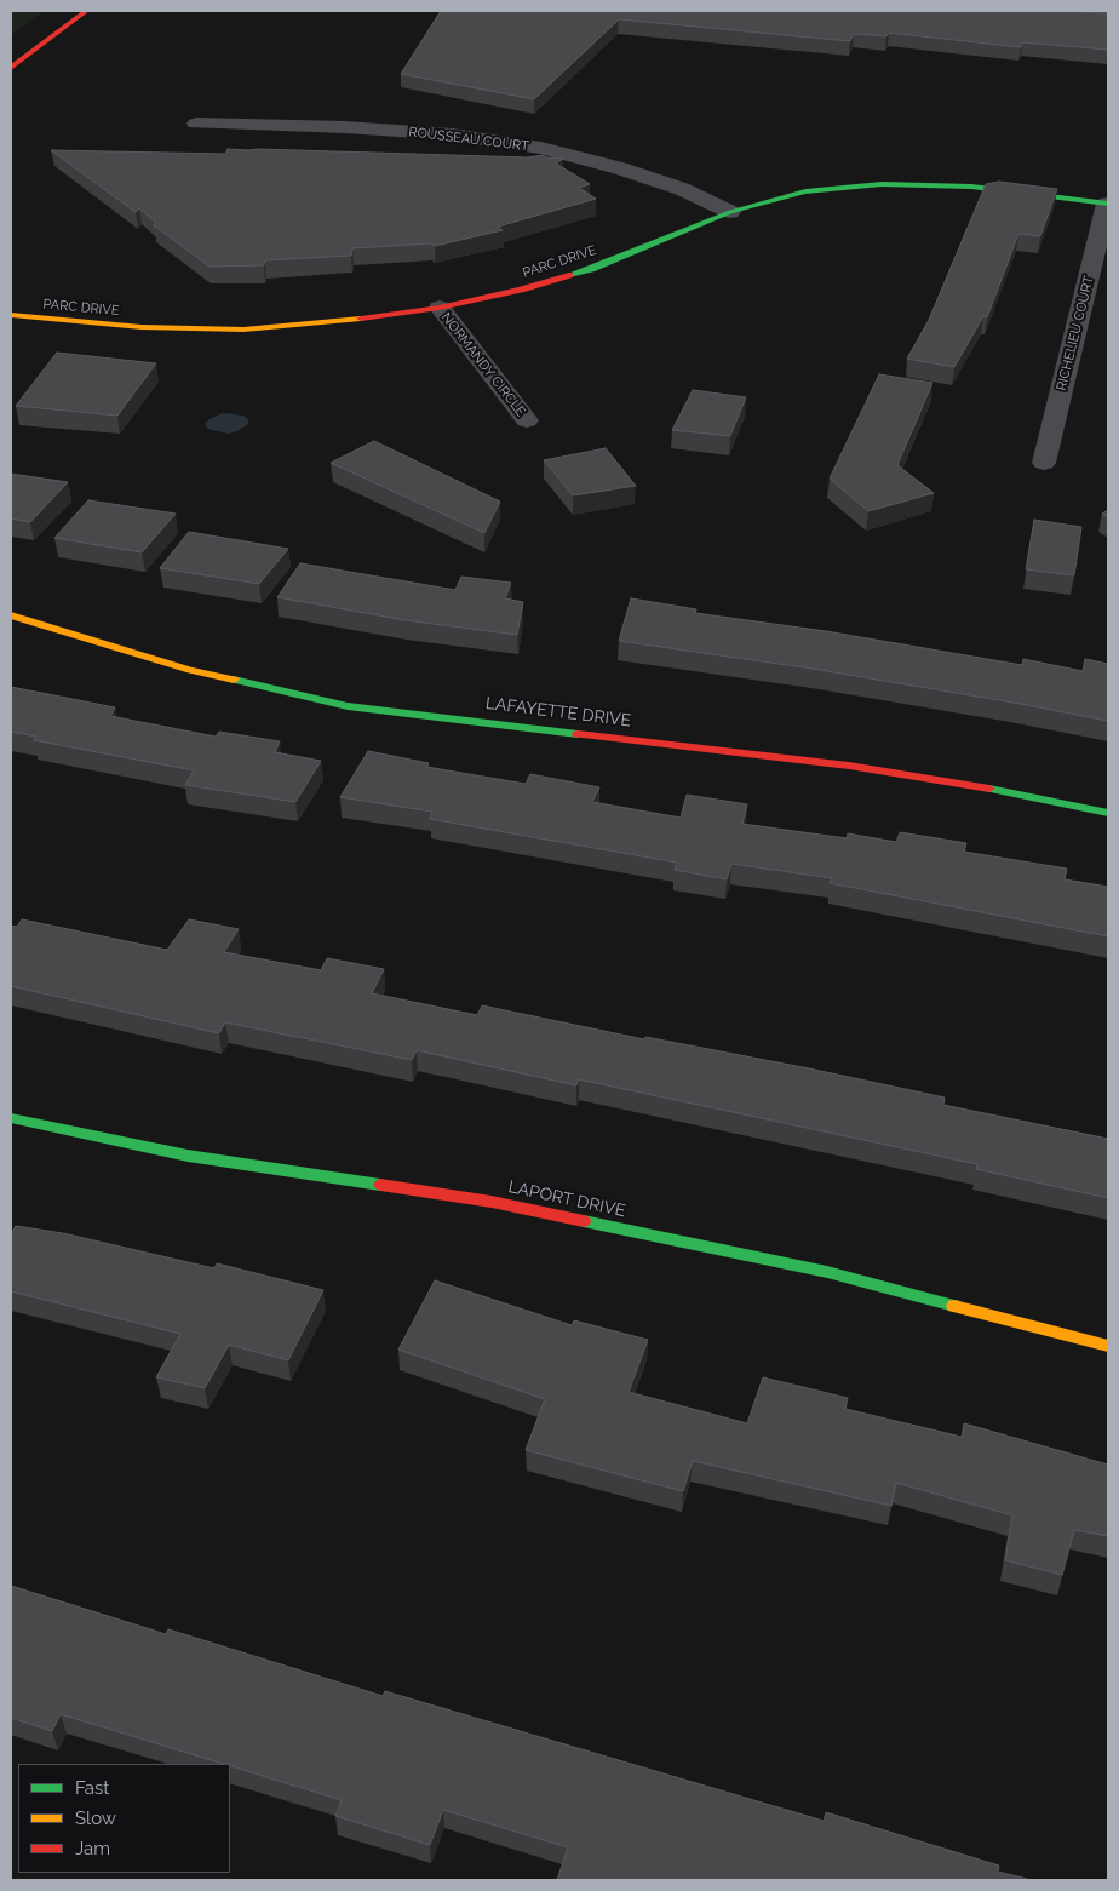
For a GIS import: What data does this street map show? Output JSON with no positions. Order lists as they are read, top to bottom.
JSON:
{
  "streets": {
    "street": [
      "ROUSSEAU COURT",
      "PARC DRIVE",
      "RICHELIEU COURT",
      "NORMANDY CIRCLE",
      "LAFAYETTE DRIVE",
      "LAPORT DRIVE"
    ]
  },
  "crossings": [
    ["ROUSSEAU COURT", "PARC DRIVE"],
    ["PARC DRIVE", "RICHELIEU COURT"],
    ["PARC DRIVE", "NORMANDY CIRCLE"]
  ],
  "legend": ["Fast", "Slow", "Jam"]
}
